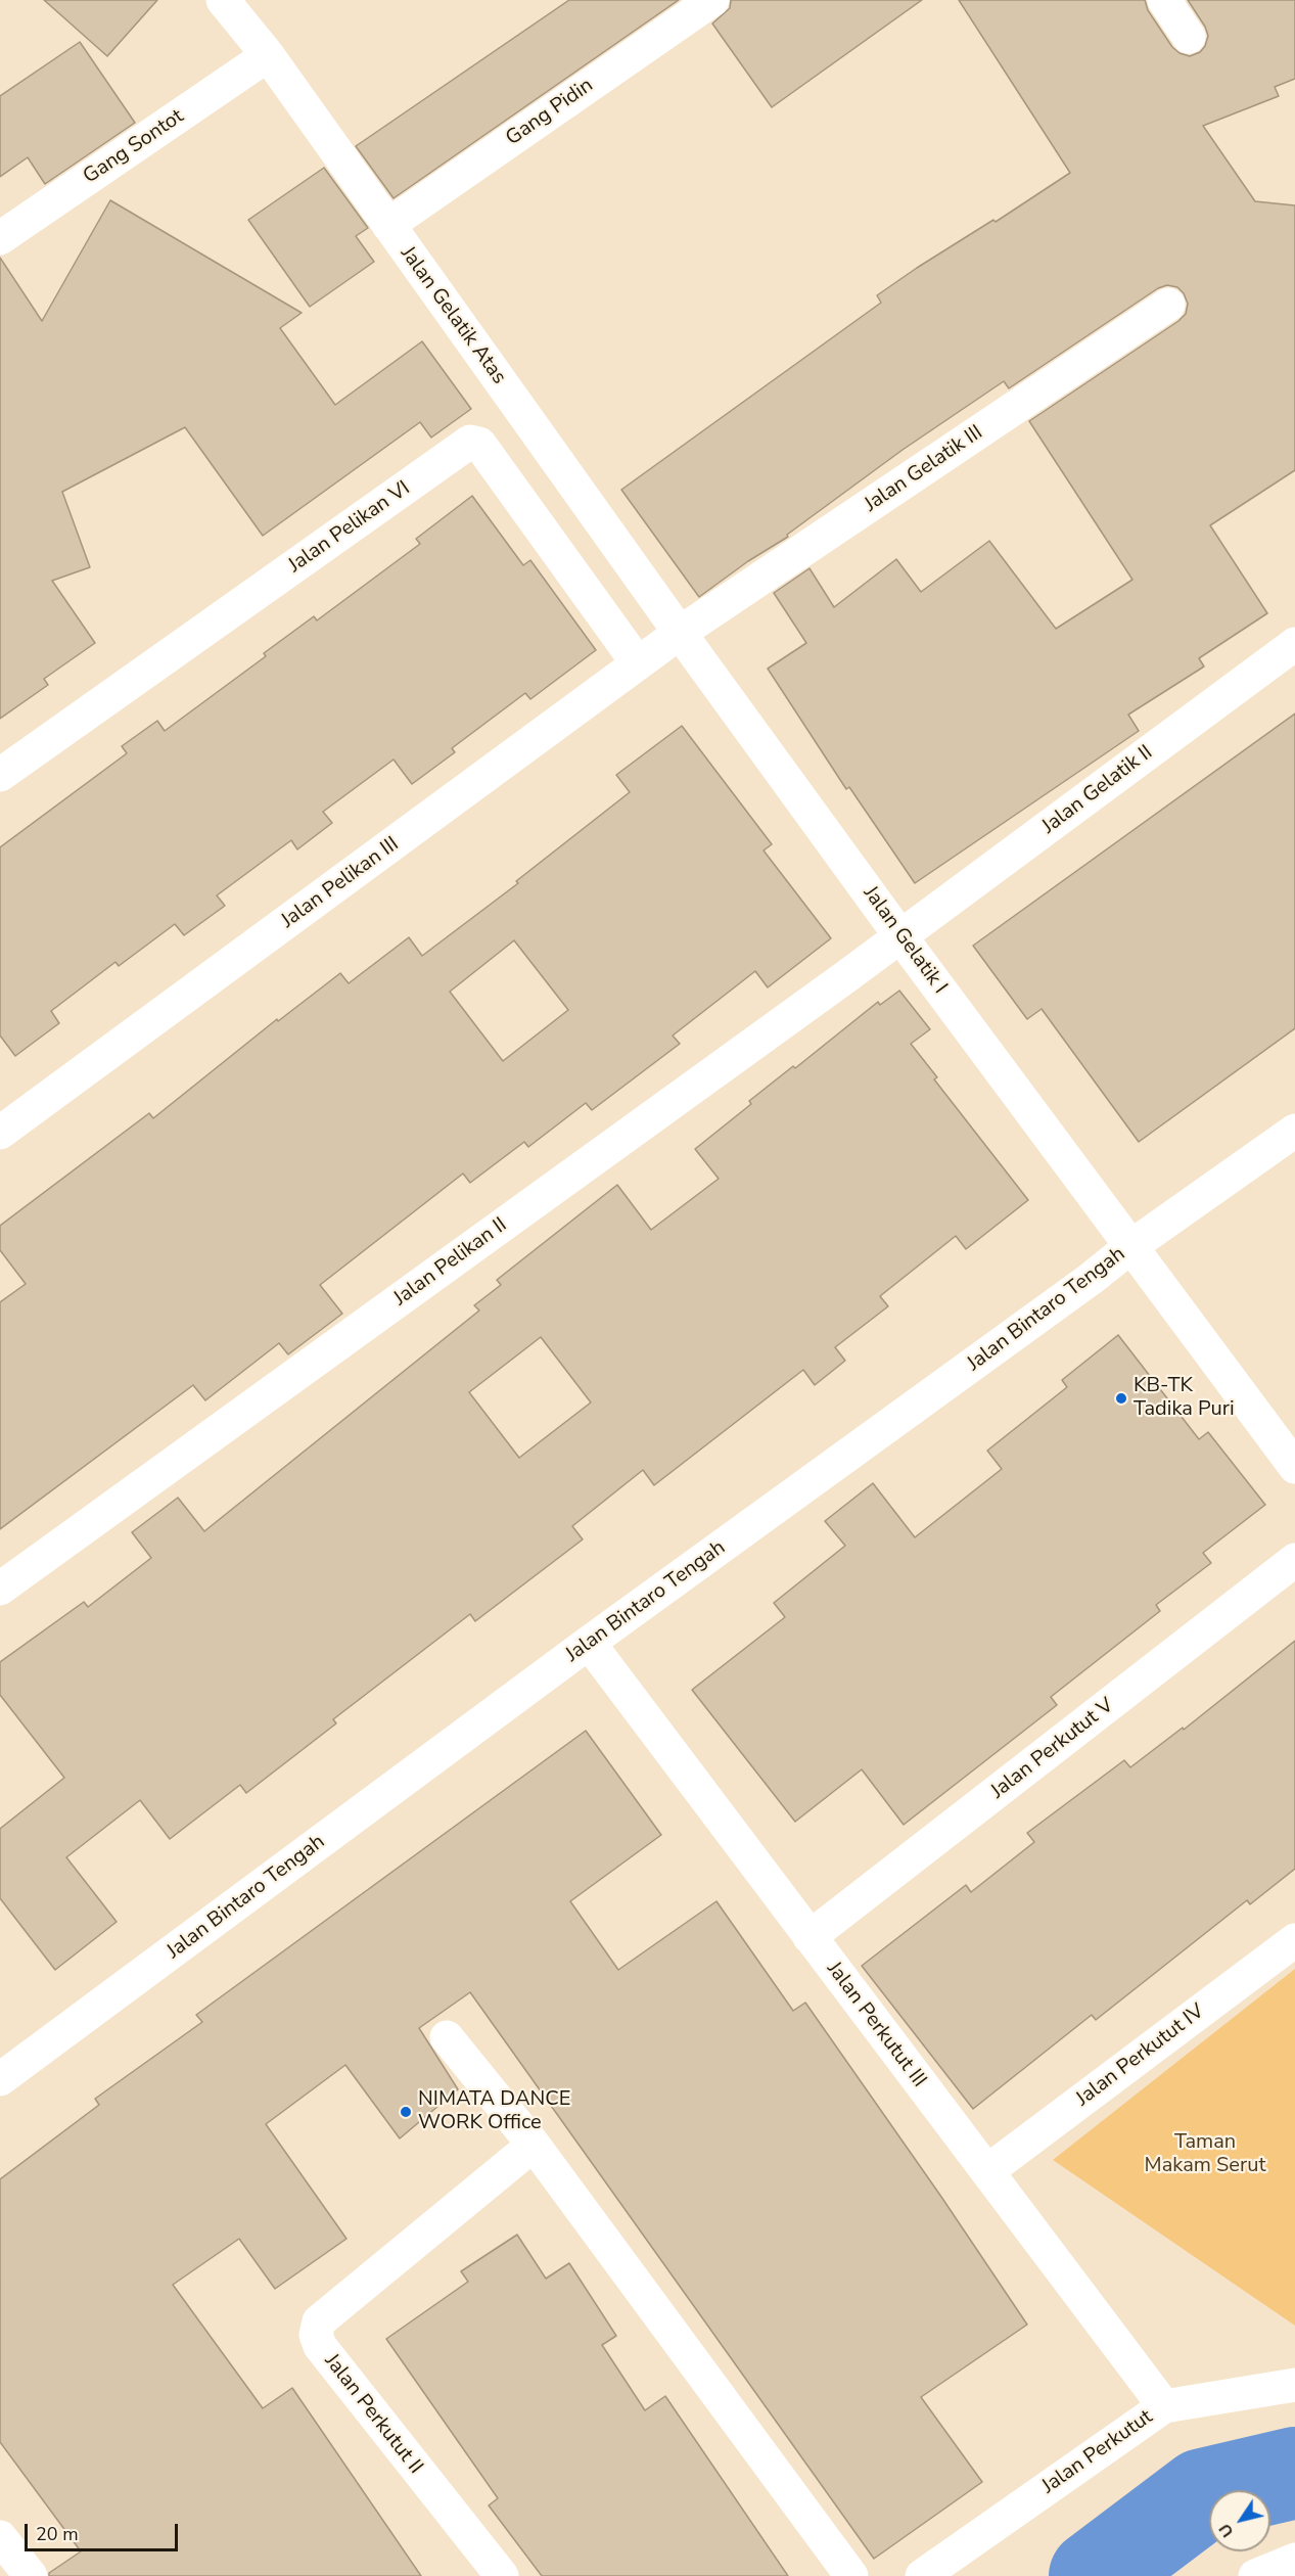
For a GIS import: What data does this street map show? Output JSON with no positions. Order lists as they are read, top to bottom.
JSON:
{
  "streets": {
    "street": [
      "Gang Pidin",
      "Gang Sontot",
      "Jalan Gelatik Atas",
      "Jalan Gelatik III",
      "Jalan Pelikan VI",
      "Jalan Gelatik II",
      "Jalan Pelikan III",
      "Jalan Gelatik I",
      "Jalan Pelikan II",
      "Jalan Bintaro Tengah",
      "Jalan Perkutut V",
      "Jalan Perkutut III",
      "Jalan Perkutut IV",
      "Jalan Perkutut II",
      "Jalan Perkutut"
    ]
  },
  "crossings": [
    ["Gang Pidin", "Jalan Gelatik Atas"],
    ["Gang Sontot", "Jalan Gelatik Atas"],
    ["Jalan Gelatik Atas", "Jalan Gelatik III"],
    ["Jalan Gelatik Atas", "Jalan Pelikan III"],
    ["Jalan Gelatik Atas", "Jalan Gelatik I"],
    ["Jalan Gelatik III", "Jalan Pelikan III"],
    ["Jalan Gelatik III", "Jalan Gelatik I"],
    ["Jalan Pelikan VI", "Jalan Pelikan III"],
    ["Jalan Gelatik II", "Jalan Gelatik I"],
    ["Jalan Gelatik II", "Jalan Pelikan II"],
    ["Jalan Pelikan III", "Jalan Gelatik I"],
    ["Jalan Gelatik I", "Jalan Pelikan II"],
    ["Jalan Gelatik I", "Jalan Bintaro Tengah"],
    ["Jalan Bintaro Tengah", "Jalan Perkutut III"],
    ["Jalan Perkutut V", "Jalan Perkutut III"],
    ["Jalan Perkutut III", "Jalan Perkutut IV"],
    ["Jalan Perkutut III", "Jalan Perkutut"]
  ],
  "parks": ["Taman Makam Serut"],
  "places": ["KB-TK Tadika Puri", "NIMATA DANCE WORK Office"],
  "scale_bar": "20 m",
  "north": "bottom left"
}
